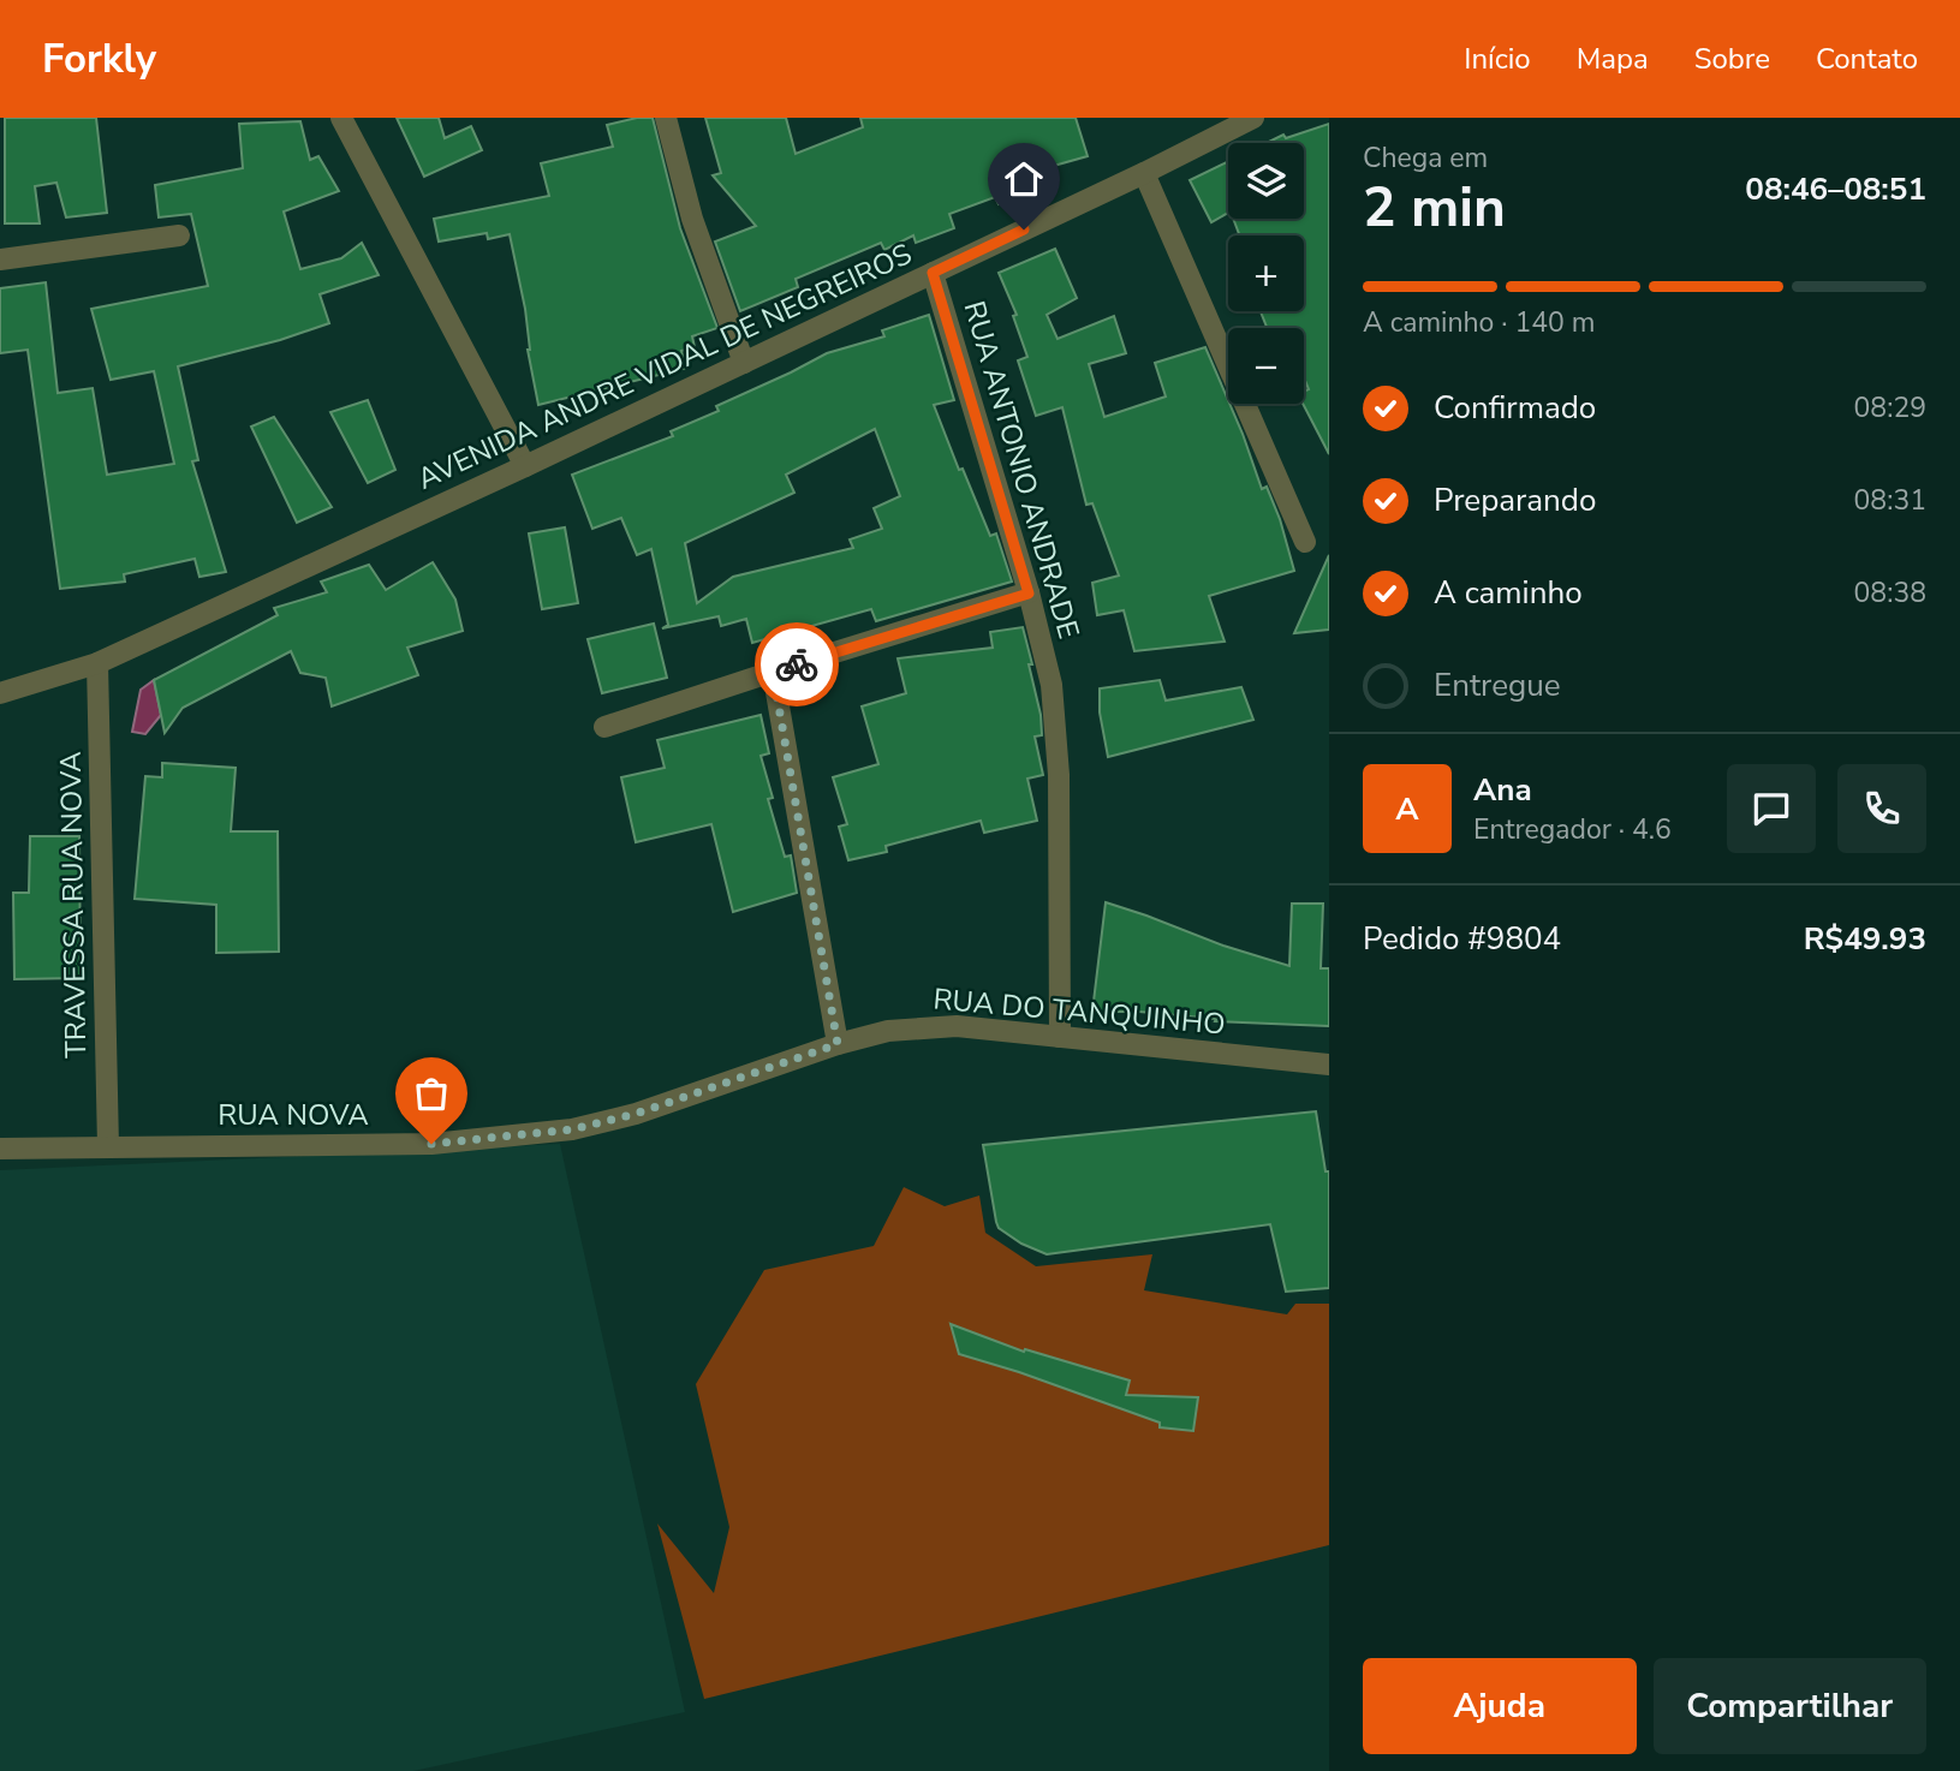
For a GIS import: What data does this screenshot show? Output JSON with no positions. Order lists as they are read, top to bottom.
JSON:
{
  "streets": {
    "street": [
      "AVENIDA ANDRE VIDAL DE NEGREIROS",
      "RUA ANTONIO ANDRADE",
      "TRAVESSA RUA NOVA",
      "RUA DO TANQUINHO",
      "RUA NOVA"
    ]
  },
  "crossings": [
    ["AVENIDA ANDRE VIDAL DE NEGREIROS", "RUA ANTONIO ANDRADE"],
    ["AVENIDA ANDRE VIDAL DE NEGREIROS", "TRAVESSA RUA NOVA"],
    ["RUA ANTONIO ANDRADE", "RUA DO TANQUINHO"],
    ["TRAVESSA RUA NOVA", "RUA NOVA"],
    ["RUA DO TANQUINHO", "RUA NOVA"]
  ],
  "page": {
    "header": "Forkly",
    "nav": [
      "Início",
      "Mapa",
      "Sobre",
      "Contato"
    ],
    "heading": ["2 min", "Chega em", "08:46–08:51"],
    "panel": [
      "Ana",
      "Entregador · 4.6",
      "Pedido #9804",
      "R$49.93"
    ],
    "map_buttons": ["+", "−"],
    "bar": "A caminho · 140 m",
    "list": [
      ["Confirmado", "08:29"],
      ["Preparando", "08:31"],
      ["A caminho", "08:38"],
      "Entregue"
    ],
    "round": "A",
    "buttons": ["Ajuda", "Compartilhar"]
  }
}
